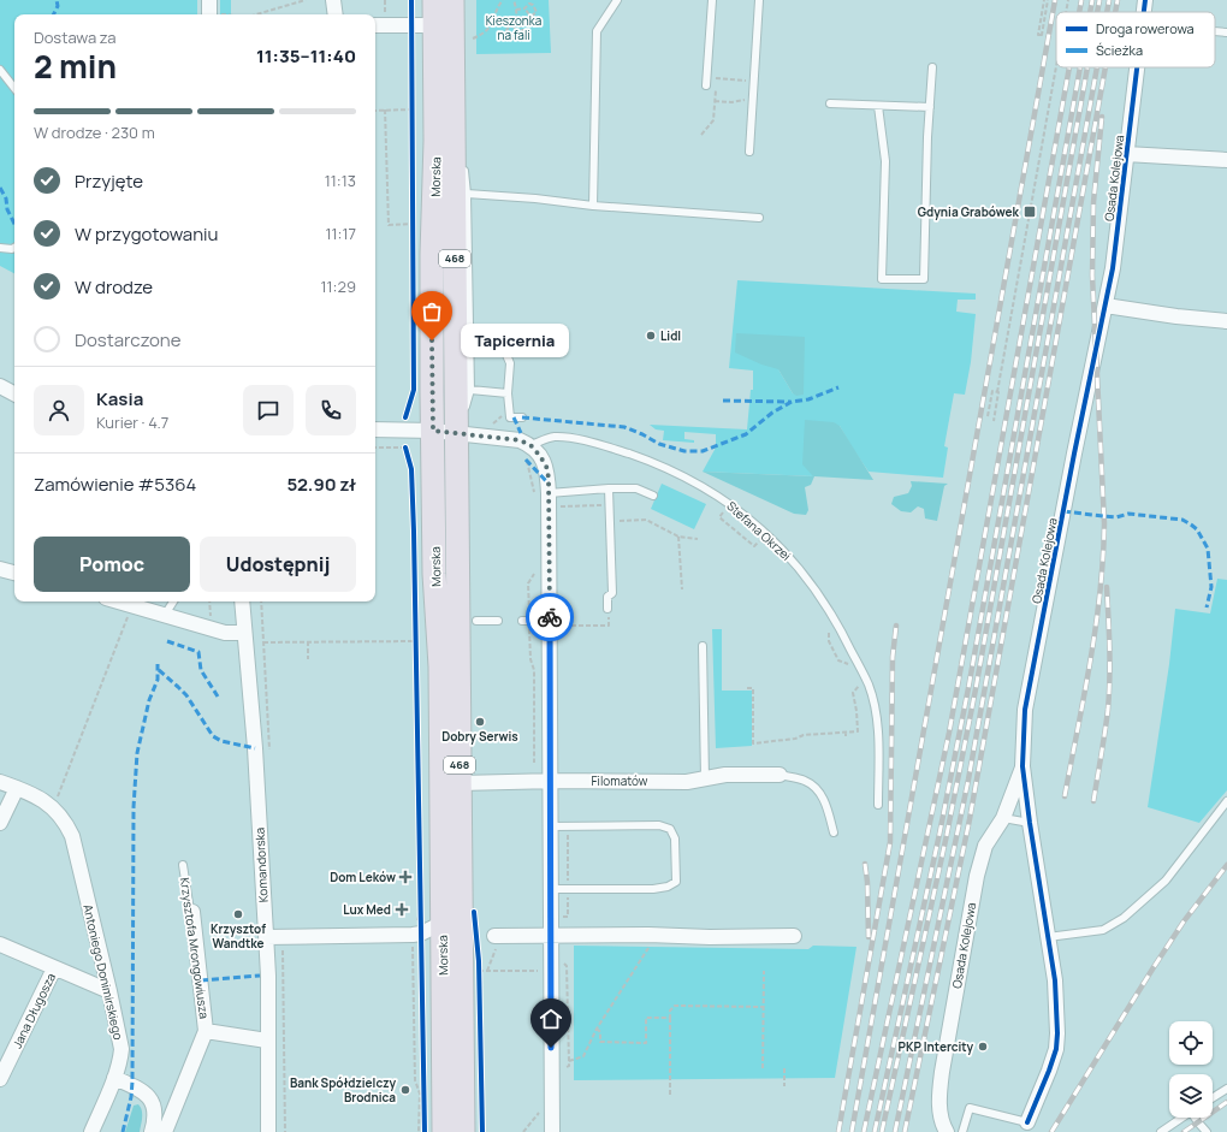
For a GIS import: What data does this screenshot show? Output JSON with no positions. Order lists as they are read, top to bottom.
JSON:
{
  "streets": {
    "main road": ["Morska", "468"],
    "street": [
      "Osada Kolejowa",
      "Filomatów",
      "Komandorska",
      "Krzysztofa Mrongowiusza",
      "Antoniego Donimirskiego",
      "Jana Długosza"
    ],
    "lane": ["Stefana Okrzei"]
  },
  "crossings": [
    ["Morska", "Filomatów"],
    ["Komandorska", "Krzysztofa Mrongowiusza"]
  ],
  "parks": ["Kieszonka na fali"],
  "places": {
    "transit": ["Gdynia Grabówek"],
    "other": [
      "Lidl",
      "Tapicernia",
      "Dobry Serwis",
      "Krzysztof Wandtke",
      "PKP Intercity",
      "Bank Spółdzielczy Brodnica"
    ],
    "health": ["Dom Leków", "Lux Med"]
  },
  "legend": ["Droga rowerowa", "Ścieżka"],
  "page": {
    "heading": ["2 min", "Dostawa za", "11:35–11:40"],
    "panel": [
      "Kasia",
      "Kurier · 4.7",
      "Zamówienie #5364",
      "52.90 zł"
    ],
    "bar": "W drodze · 230 m",
    "list": [
      ["Przyjęte", "11:13"],
      ["W przygotowaniu", "11:17"],
      ["W drodze", "11:29"],
      "Dostarczone"
    ],
    "bubble": "Tapicernia",
    "buttons": ["Pomoc", "Udostępnij"]
  }
}
